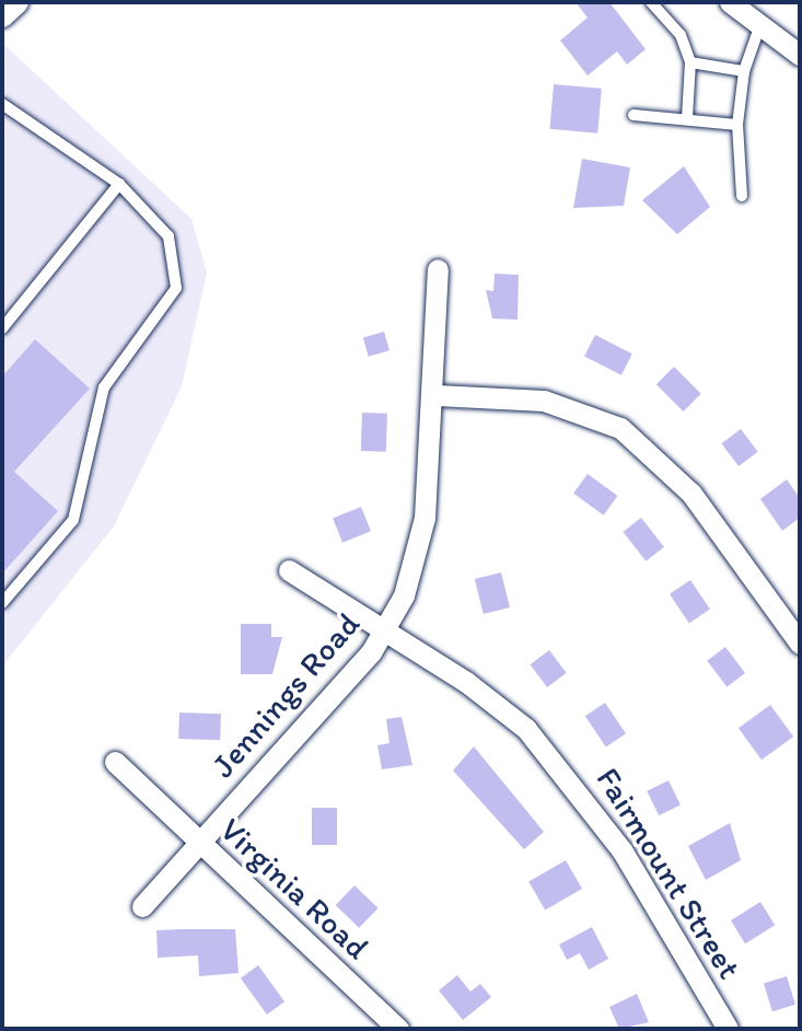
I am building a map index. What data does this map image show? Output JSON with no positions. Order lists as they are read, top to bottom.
{
  "streets": {
    "street": ["Jennings Road", "Fairmount Street", "Virginia Road"]
  },
  "crossings": [
    ["Jennings Road", "Fairmount Street"],
    ["Jennings Road", "Virginia Road"]
  ]
}
